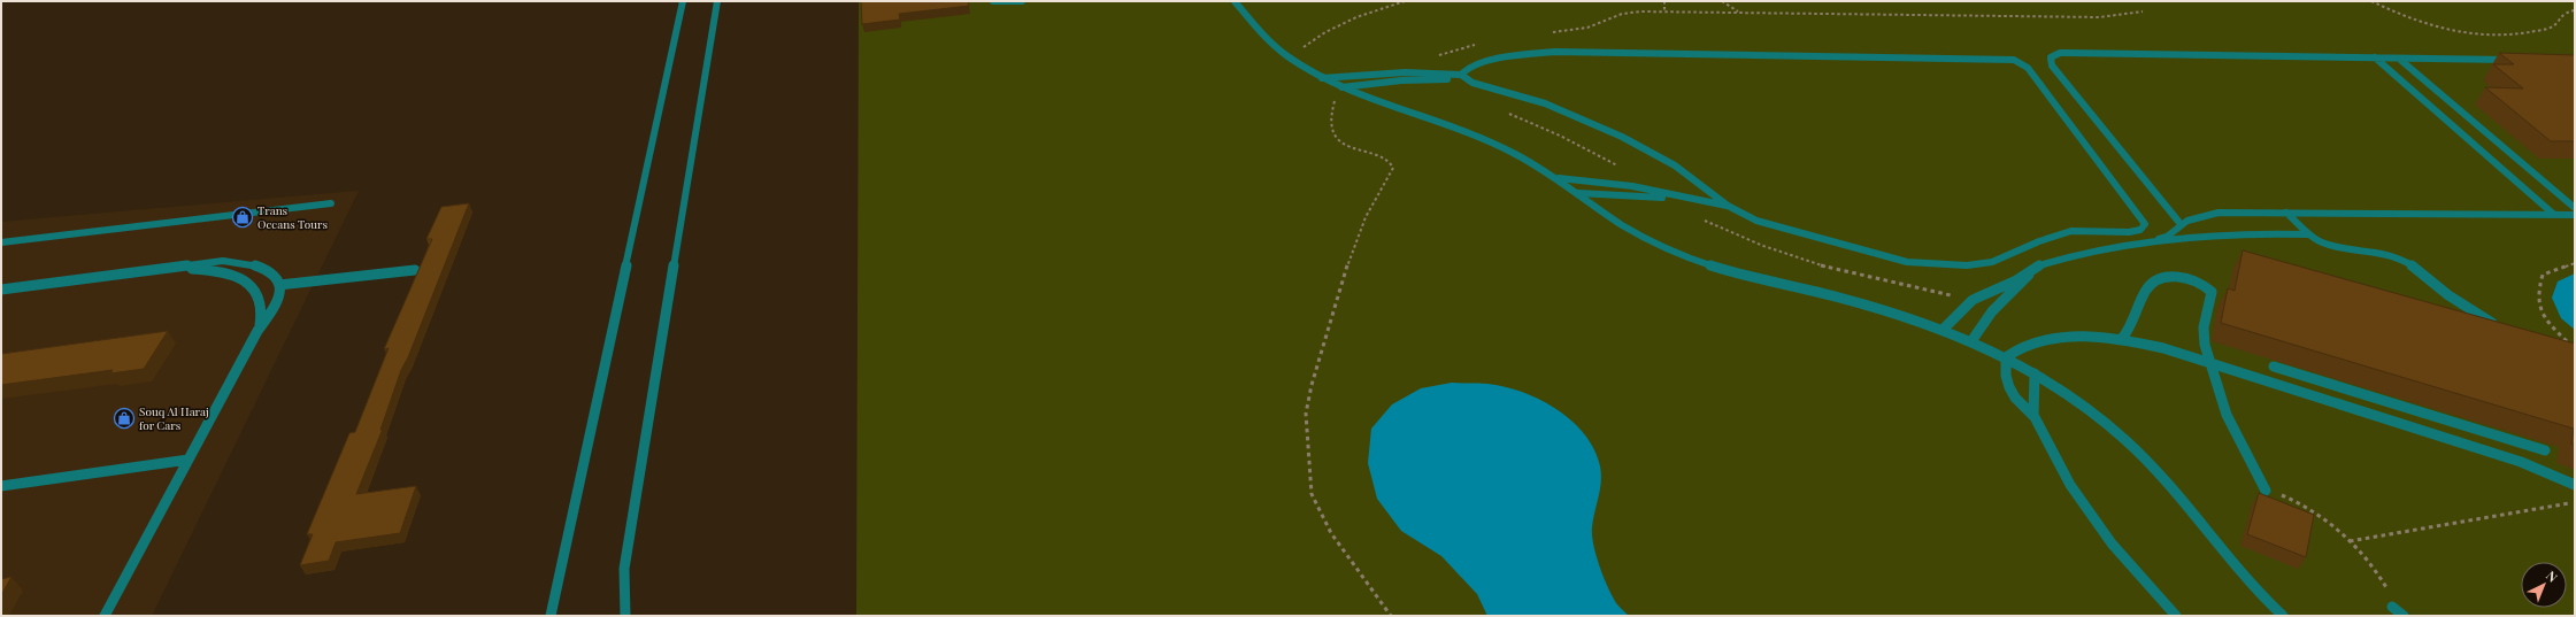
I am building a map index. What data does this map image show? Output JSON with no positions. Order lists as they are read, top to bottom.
{
  "places": {
    "shop": ["Trans Oceans Tours", "Souq Al Haraj for Cars"]
  },
  "north": "top right"
}
